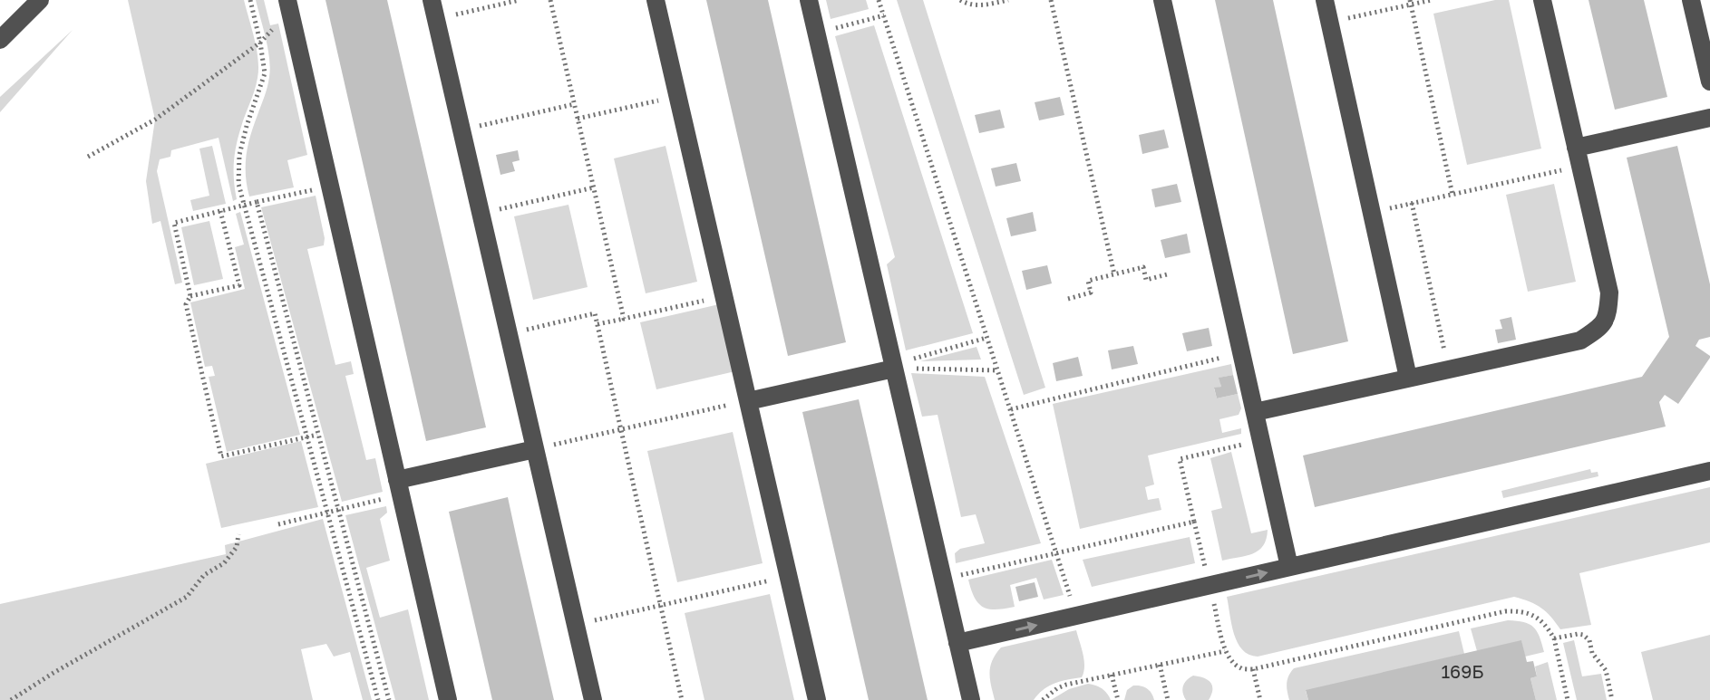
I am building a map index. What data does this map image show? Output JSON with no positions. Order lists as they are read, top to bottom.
{
  "house_numbers": ["169Б"]
}
